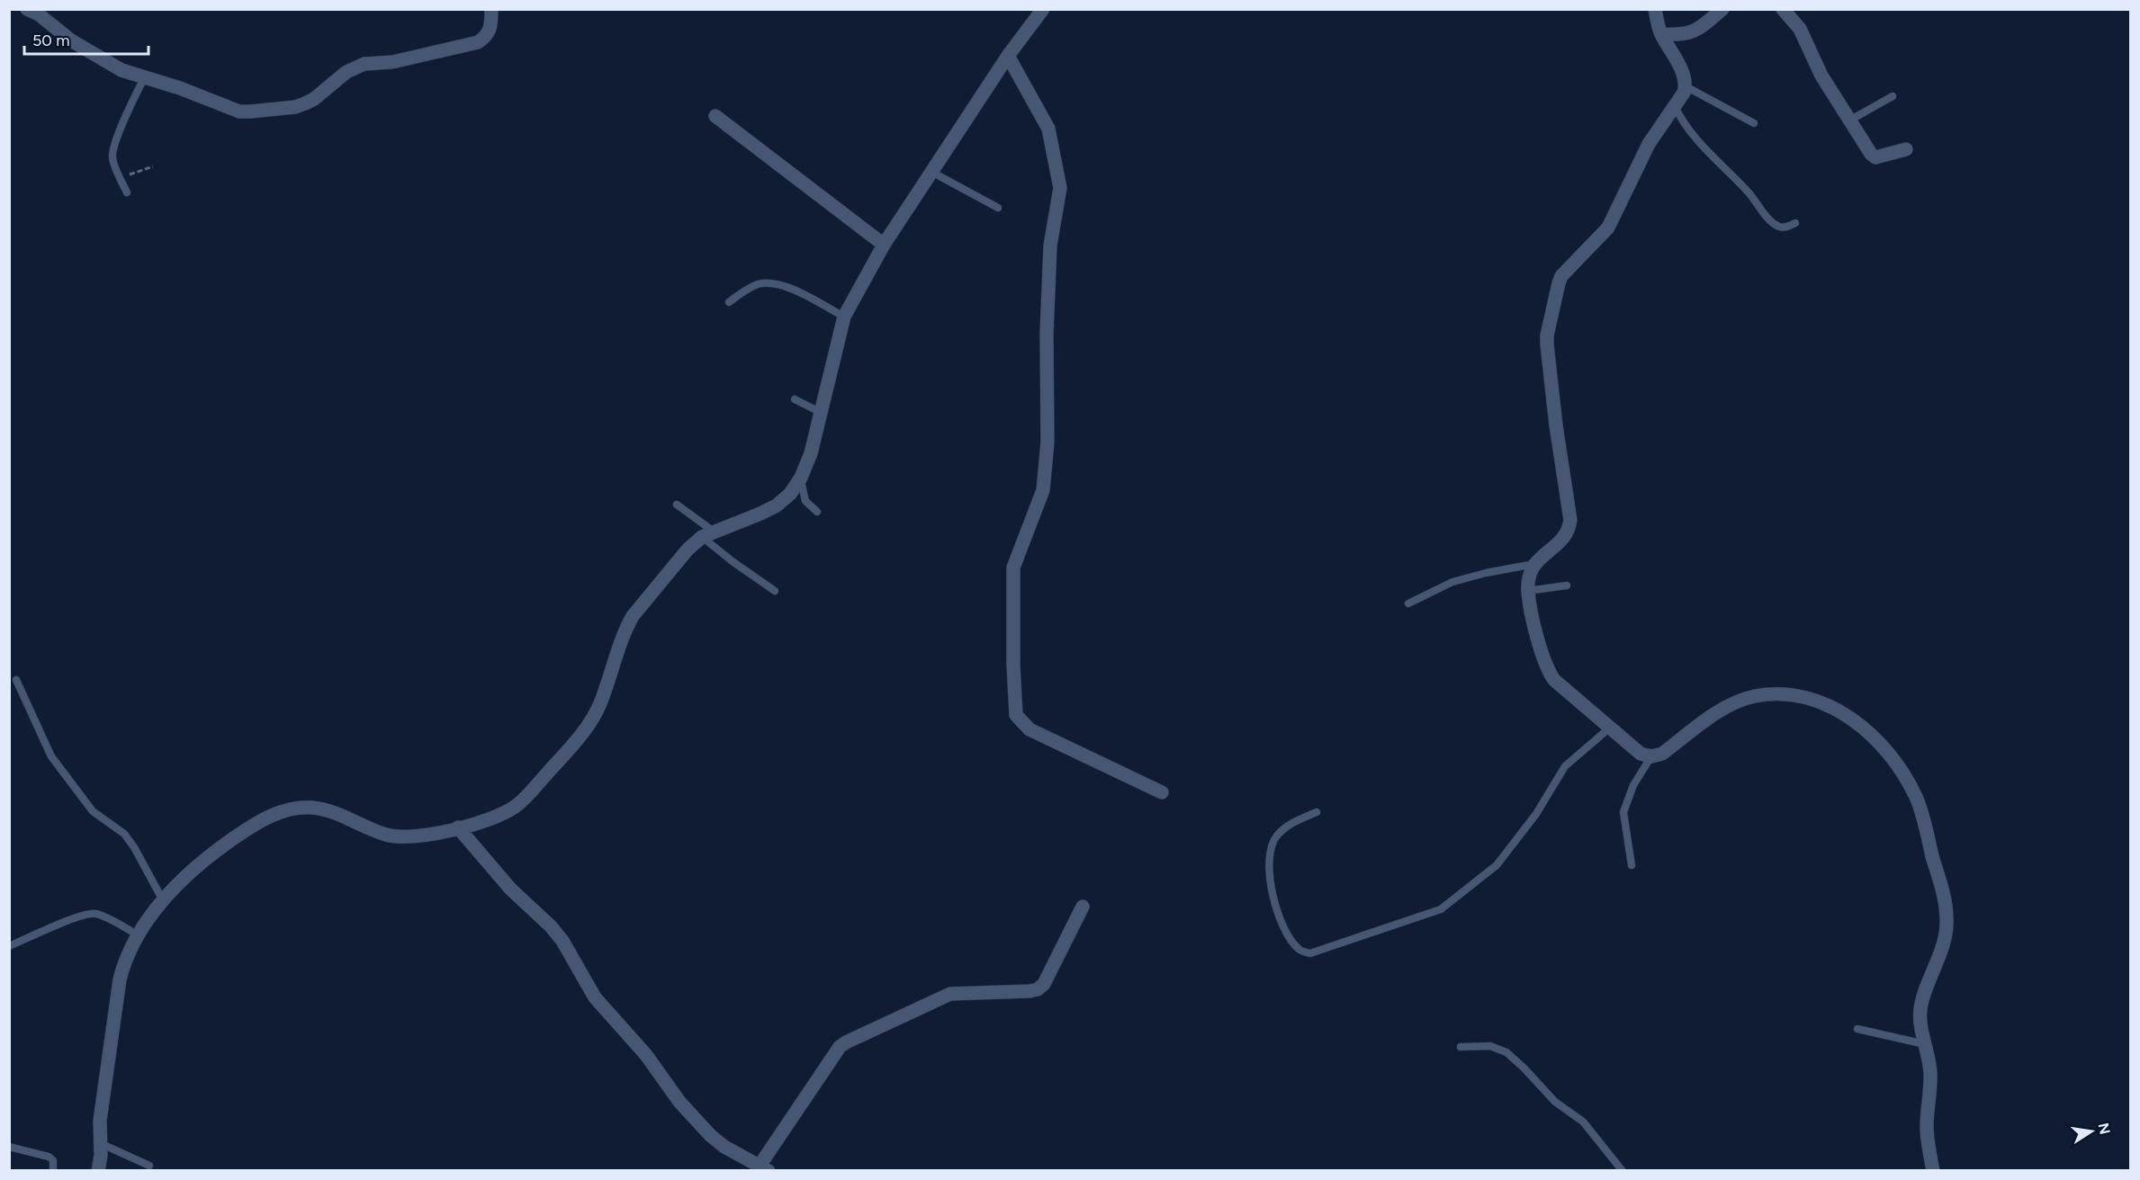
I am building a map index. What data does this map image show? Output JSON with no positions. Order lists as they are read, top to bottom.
{
  "scale_bar": "50 m",
  "north": "right"
}
